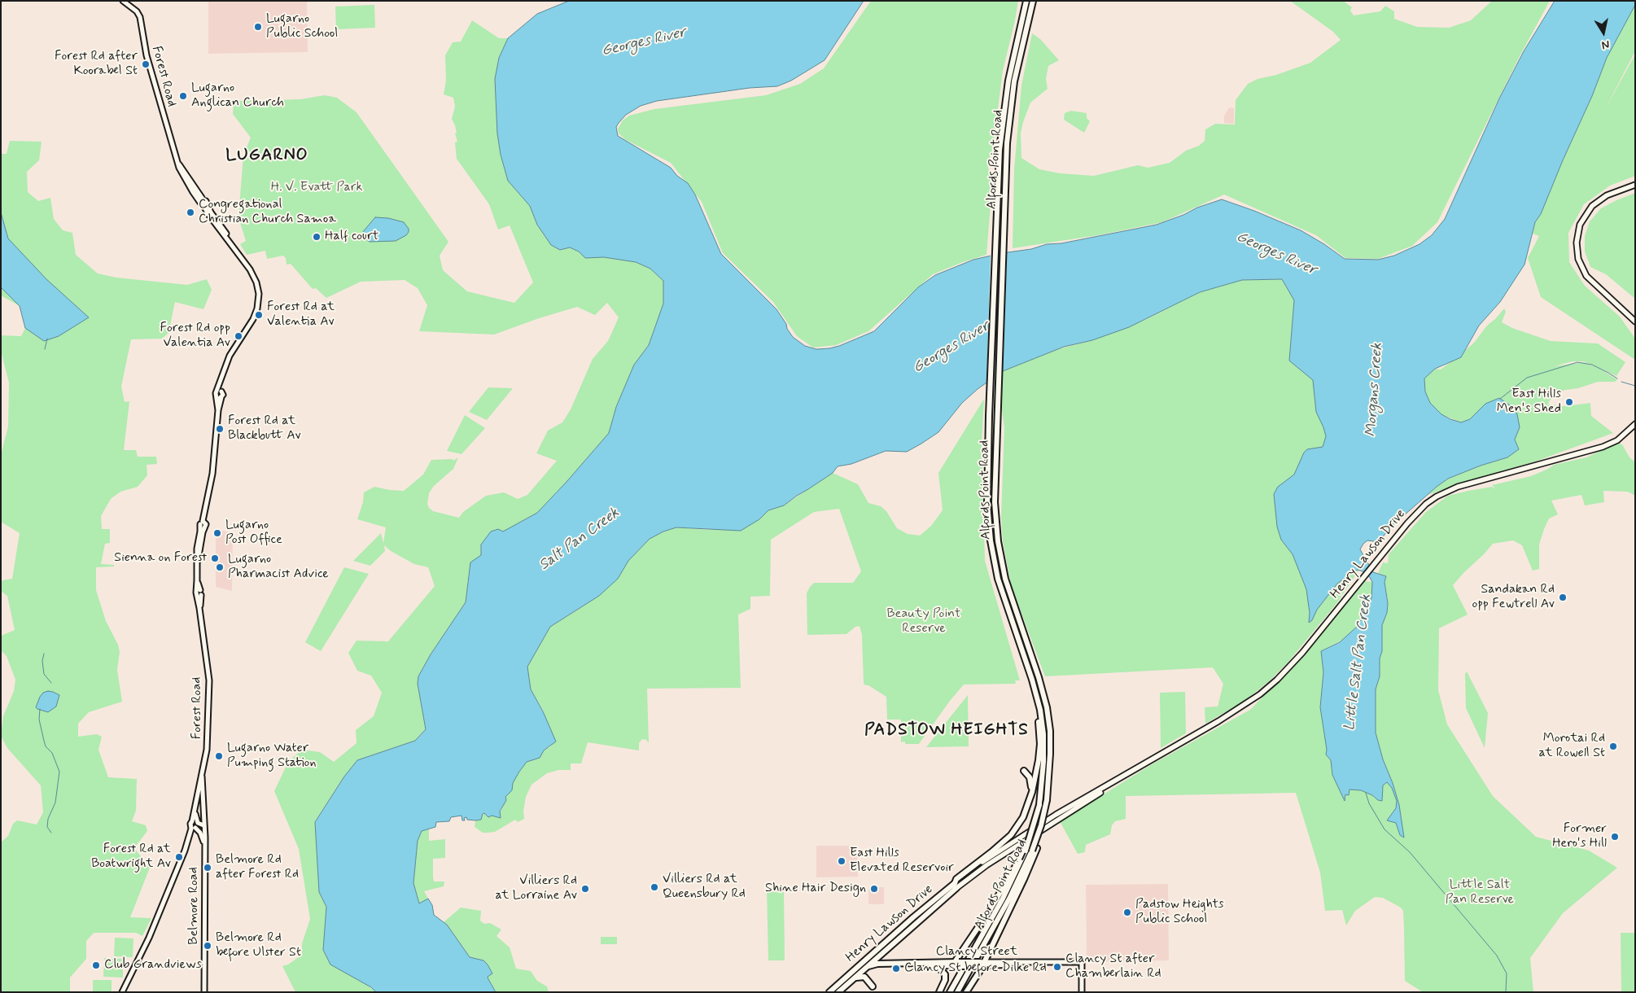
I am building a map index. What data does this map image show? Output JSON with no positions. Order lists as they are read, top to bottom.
{
  "streets": {
    "main road": ["Alfords Point Road", "Henry Lawson Drive", "Clancy Street"],
    "street": ["Forest Road", "Belmore Road"]
  },
  "crossings": [
    ["Forest Road", "Belmore Road"],
    ["Henry Lawson Drive", "Clancy Street"]
  ],
  "districts": ["LUGARNO", "PADSTOW HEIGHTS"],
  "water": [
    "Georges River",
    "Morgans Creek",
    "Salt Pan Creek",
    "Little Salt Pan Creek"
  ],
  "parks": ["H. V. Evatt Park", "Beauty Point Reserve", "Little Salt Pan Reserve"],
  "places": [
    "Lugarno Public School",
    "Forest Rd after Koorabel St",
    "Lugarno Anglican Church",
    "Congregational Christian Church Samoa",
    "Half court",
    "Forest Rd at Valentia Av",
    "Forest Rd opp Valentia Av",
    "East Hills Men's Shed",
    "Forest Rd at Blackbutt Av",
    "Lugarno Post Office",
    "Sienna on Forest",
    "Lugarno Pharmacist Advice",
    "Sandakan Rd opp Fewtrell Av",
    "Morotai Rd at Rowell St",
    "Lugarno Water Pumping Station",
    "Former Hero's Hill",
    "Forest Rd at Boatwright Av",
    "East Hills Elevated Reservoir",
    "Belmore Rd after Forest Rd",
    "Villiers Rd at Queensbury Rd",
    "Villiers Rd at Lorraine Av",
    "Shine Hair Design",
    "Padstow Heights Public School",
    "Belmore Rd before Ulster St",
    "Club Grandviews",
    "Clancy St after Chamberlain Rd",
    "Clancy St before Dilke Rd"
  ],
  "north": "bottom"
}
